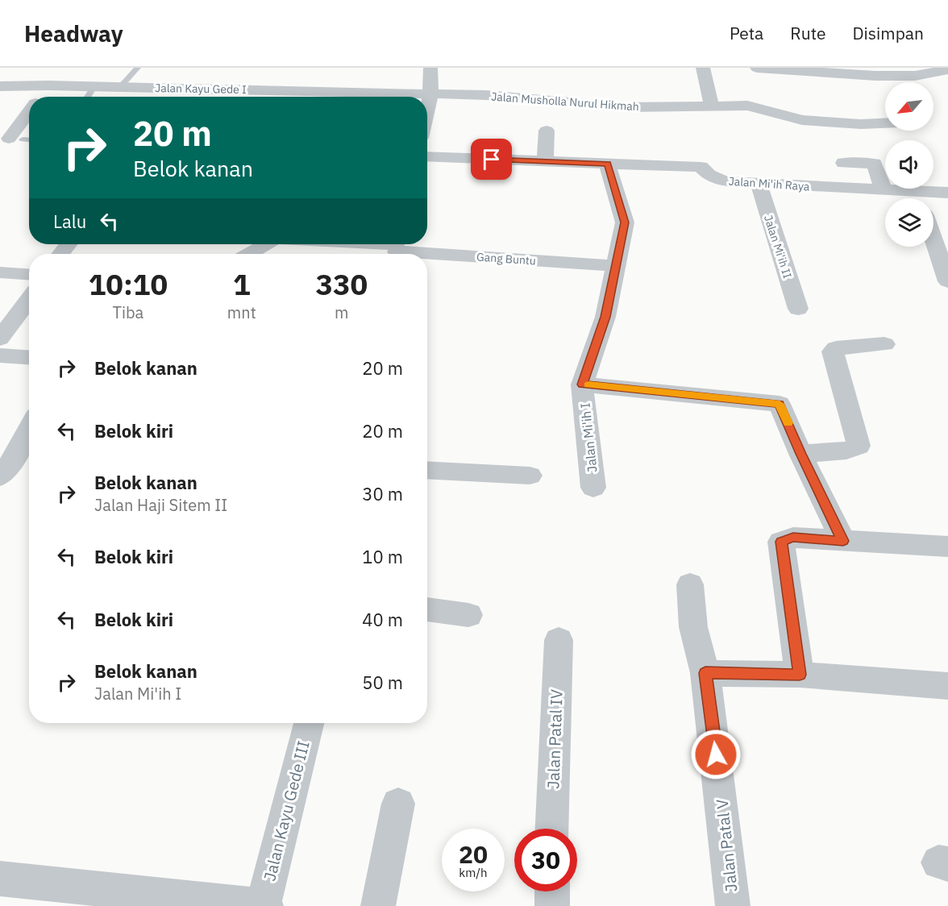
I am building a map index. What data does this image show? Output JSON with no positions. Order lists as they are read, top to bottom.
{
  "streets": {
    "street": [
      "Jalan Kayu Gede I",
      "Jalan Musholla Nurul Hikmah",
      "Jalan Mi'ih Raya",
      "Jalan Mi'ih II",
      "Gang Buntu",
      "Jalan Mi'ih I",
      "Jalan Patal IV",
      "Jalan Kayu Gede III",
      "Jalan Patal V"
    ]
  },
  "crossings": [
    ["Jalan Kayu Gede I", "Jalan Musholla Nurul Hikmah"],
    ["Jalan Mi'ih Raya", "Jalan Mi'ih II"],
    ["Jalan Mi'ih Raya", "Jalan Mi'ih I"],
    ["Gang Buntu", "Jalan Mi'ih I"]
  ],
  "north": "bottom left",
  "page": {
    "header": "Headway",
    "nav": ["Peta", "Rute", "Disimpan"],
    "turn": ["20 m", "Belok kanan"],
    "then": "Lalu",
    "eta": [
      "10:10",
      "Tiba",
      "1",
      "mnt",
      "330",
      "m"
    ],
    "list": [
      {
        "name": "Belok kanan",
        "value": "20 m"
      },
      {
        "name": "Belok kiri",
        "value": "20 m"
      },
      {
        "name": "Belok kanan",
        "note": "Jalan Haji Sitem II",
        "value": "30 m"
      },
      {
        "name": "Belok kiri",
        "value": "10 m"
      },
      {
        "name": "Belok kiri",
        "value": "40 m"
      },
      {
        "name": "Belok kanan",
        "note": "Jalan Mi'ih I",
        "value": "50 m"
      }
    ],
    "speed": "20 km/h",
    "limit": "30"
  }
}
